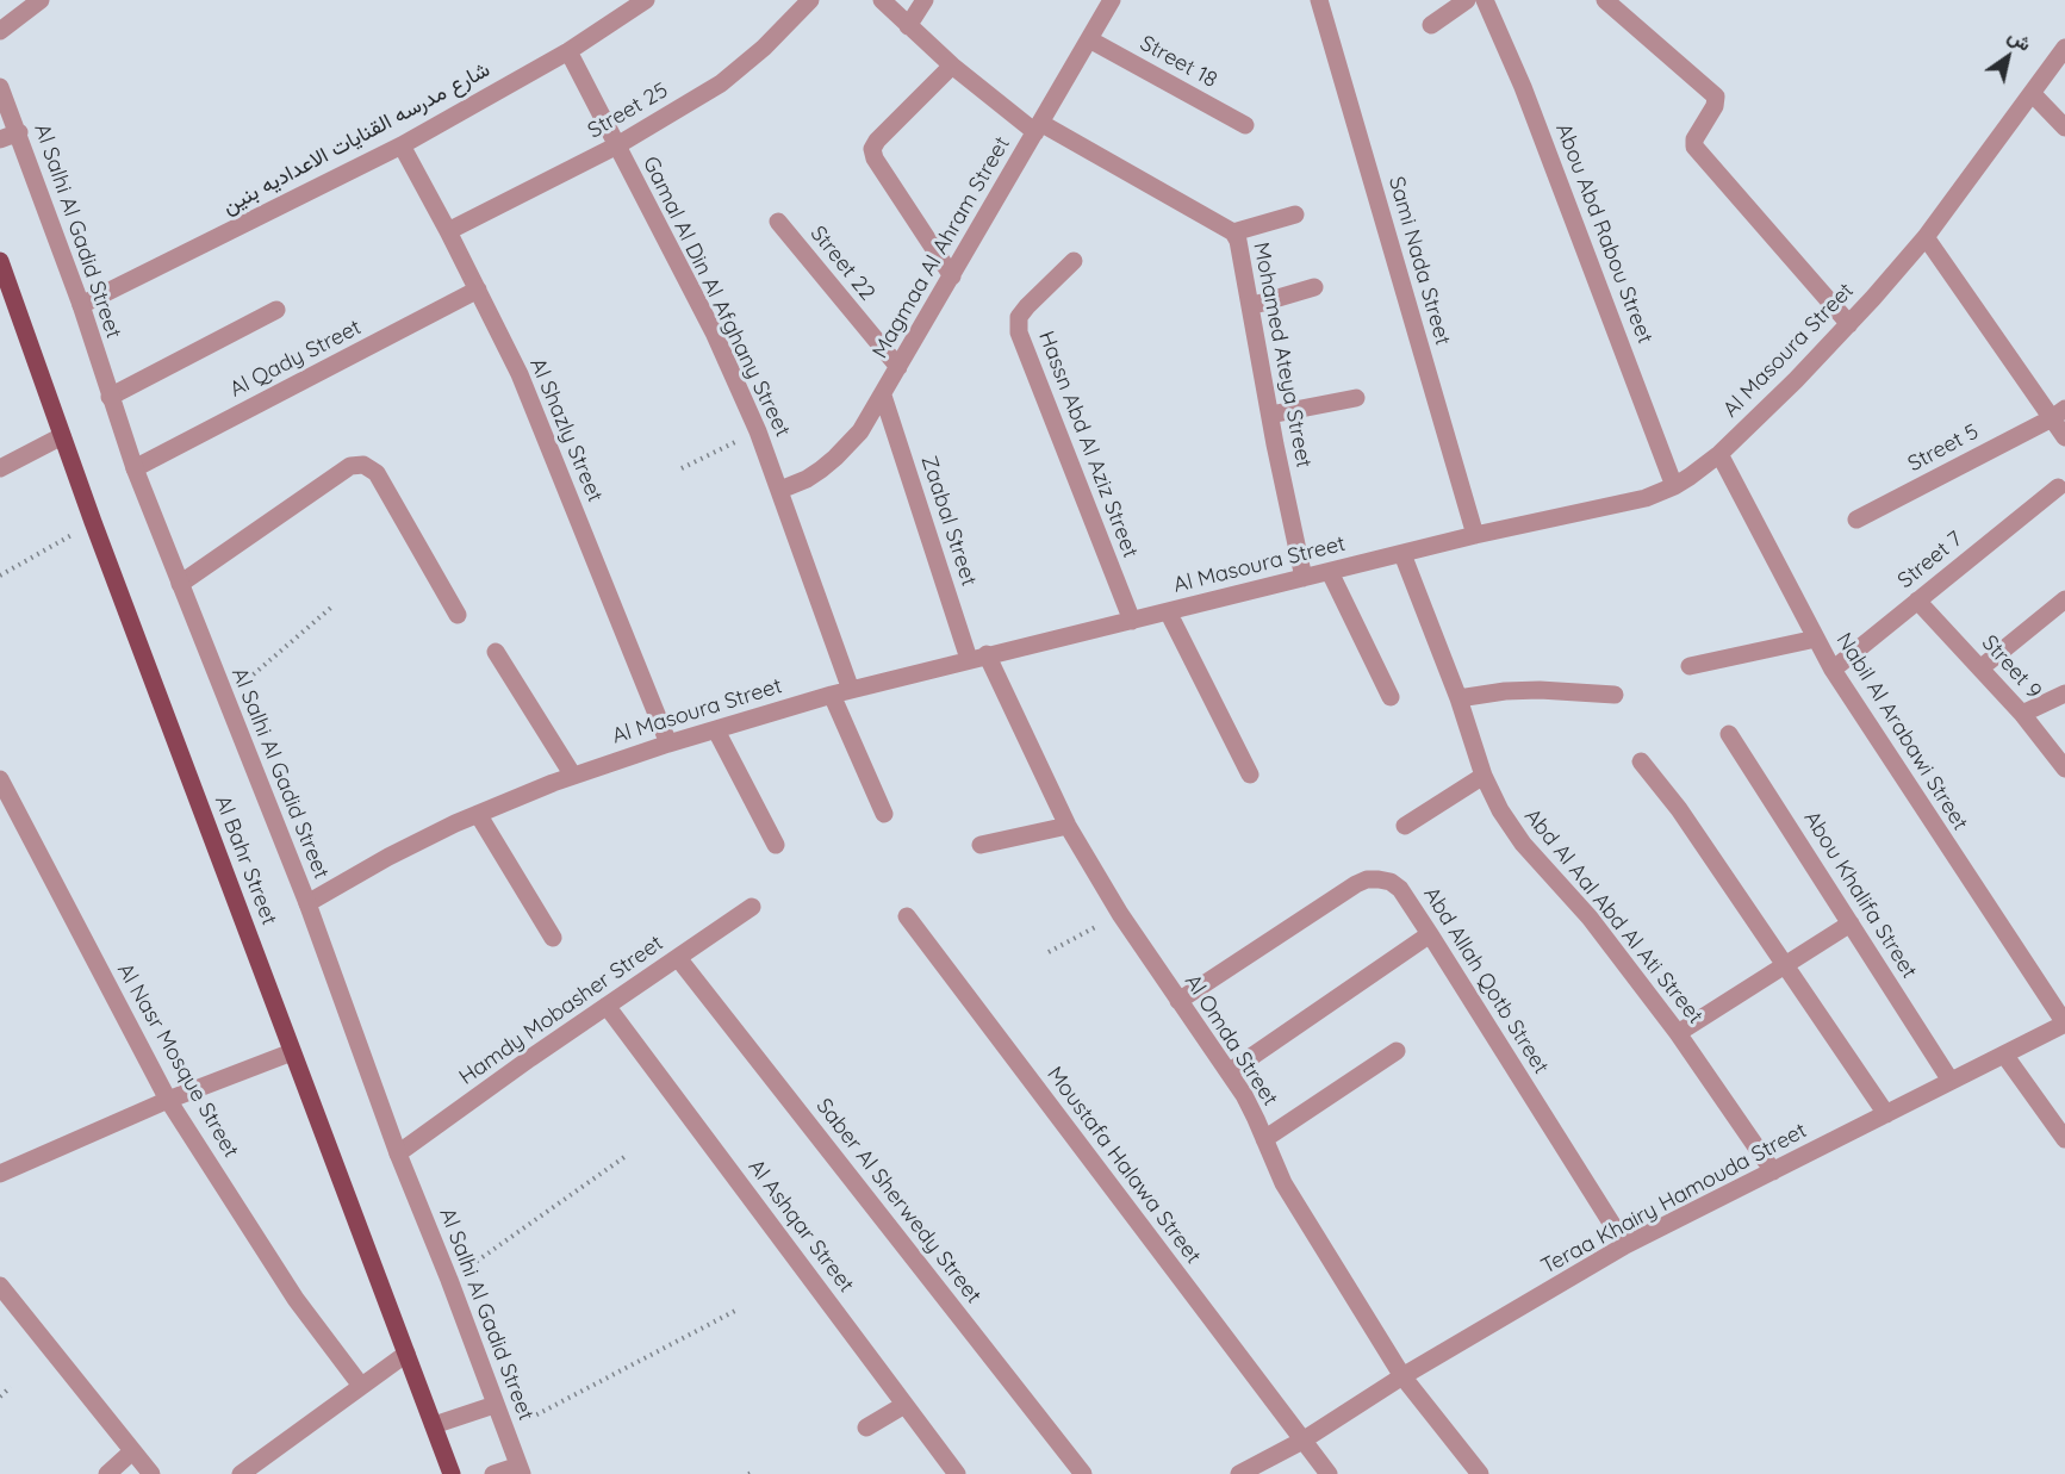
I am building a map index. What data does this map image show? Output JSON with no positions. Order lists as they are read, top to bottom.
{
  "streets": {
    "main road": ["Al Bahr Street"],
    "street": [
      "Street 18",
      "Street 25",
      "شارع مدرسه القنايات الاعداديه بنين",
      "Al Salhi Al Gadid Street",
      "Abou Abd Rabou Street",
      "Magmaa Al Ahram Street",
      "Sami Nada Street",
      "Street 22",
      "Gamal Al Din Al Afghany Street",
      "Al Masoura Street",
      "Mohamed Ateya Street",
      "Al Qady Street",
      "Al Shazly Street",
      "Hassn Abd Al Aziz Street",
      "Street 5",
      "Zaabal Street",
      "Street 7",
      "Street 9",
      "Nabil Al Arabawi Street",
      "Abou Khalifa Street",
      "Abd Al Aal Abd Al Ati Street",
      "Abd Allah Qotb Street",
      "Hamdy Mobasher Street",
      "Al Omda Street",
      "Al Nasr Mosque Street",
      "Moustafa Halawa Street",
      "Teraa Khairy Hamouda Street",
      "Saber Al Sherwedy Street",
      "Al Ashqar Street"
    ]
  },
  "crossings": [
    ["Street 18", "Magmaa Al Ahram Street"],
    ["Street 25", "Gamal Al Din Al Afghany Street"],
    ["Street 25", "Al Shazly Street"],
    ["شارع مدرسه القنايات الاعداديه بنين", "Al Salhi Al Gadid Street"],
    ["شارع مدرسه القنايات الاعداديه بنين", "Gamal Al Din Al Afghany Street"],
    ["شارع مدرسه القنايات الاعداديه بنين", "Al Shazly Street"],
    ["Al Salhi Al Gadid Street", "Al Masoura Street"],
    ["Al Salhi Al Gadid Street", "Al Qady Street"],
    ["Al Salhi Al Gadid Street", "Hamdy Mobasher Street"],
    ["Abou Abd Rabou Street", "Al Masoura Street"],
    ["Magmaa Al Ahram Street", "Street 22"],
    ["Magmaa Al Ahram Street", "Gamal Al Din Al Afghany Street"],
    ["Magmaa Al Ahram Street", "Mohamed Ateya Street"],
    ["Magmaa Al Ahram Street", "Zaabal Street"],
    ["Sami Nada Street", "Al Masoura Street"],
    ["Gamal Al Din Al Afghany Street", "Al Masoura Street"],
    ["Al Masoura Street", "Mohamed Ateya Street"],
    ["Al Masoura Street", "Al Shazly Street"],
    ["Al Masoura Street", "Hassn Abd Al Aziz Street"],
    ["Al Masoura Street", "Zaabal Street"],
    ["Al Masoura Street", "Nabil Al Arabawi Street"],
    ["Al Masoura Street", "Abd Al Aal Abd Al Ati Street"],
    ["Al Masoura Street", "Al Omda Street"],
    ["Al Qady Street", "Al Shazly Street"],
    ["Zaabal Street", "Al Omda Street"],
    ["Street 7", "Street 9"],
    ["Street 7", "Nabil Al Arabawi Street"],
    ["Nabil Al Arabawi Street", "Teraa Khairy Hamouda Street"],
    ["Abou Khalifa Street", "Teraa Khairy Hamouda Street"],
    ["Abd Al Aal Abd Al Ati Street", "Teraa Khairy Hamouda Street"],
    ["Abd Allah Qotb Street", "Al Omda Street"],
    ["Abd Allah Qotb Street", "Teraa Khairy Hamouda Street"],
    ["Hamdy Mobasher Street", "Saber Al Sherwedy Street"],
    ["Hamdy Mobasher Street", "Al Ashqar Street"],
    ["Al Omda Street", "Teraa Khairy Hamouda Street"],
    ["Moustafa Halawa Street", "Teraa Khairy Hamouda Street"]
  ],
  "north": "top right"
}
